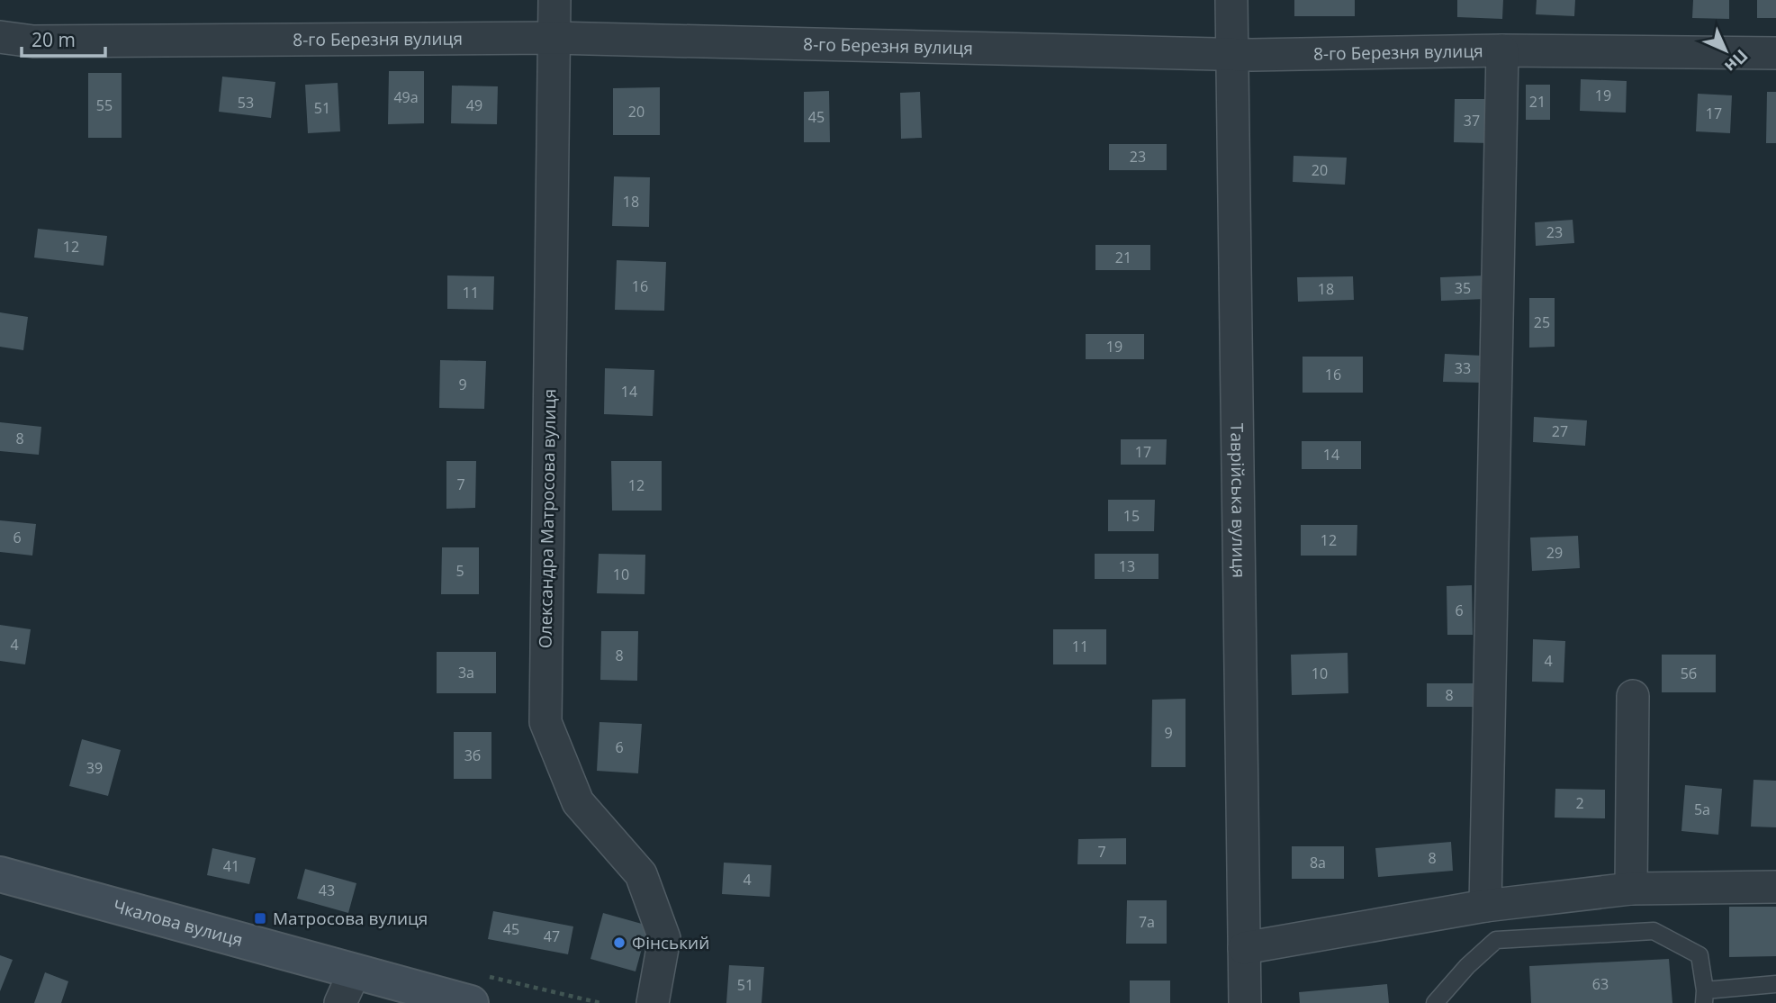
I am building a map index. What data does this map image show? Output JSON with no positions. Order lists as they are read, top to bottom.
{
  "streets": {
    "main road": ["Чкалова вулиця"],
    "street": ["8-го Березня вулиця", "Таврійська вулиця", "Олександра Матросова вулиця"]
  },
  "crossings": [
    ["8-го Березня вулиця", "Таврійська вулиця"],
    ["8-го Березня вулиця", "Олександра Матросова вулиця"]
  ],
  "places": {
    "transit": ["Матросова вулиця"],
    "other": ["Фінський"]
  },
  "house_numbers": [
    "19",
    "49а",
    "21",
    "53",
    "55",
    "49",
    "51",
    "20",
    "17",
    "45",
    "37",
    "23",
    "20",
    "18",
    "23",
    "12",
    "21",
    "16",
    "35",
    "18",
    "11",
    "25",
    "19",
    "33",
    "16",
    "9",
    "14",
    "27",
    "8",
    "17",
    "14",
    "7",
    "12",
    "15",
    "6",
    "12",
    "29",
    "13",
    "5",
    "10",
    "6",
    "4",
    "11",
    "8",
    "4",
    "3а",
    "10",
    "5б",
    "8",
    "9",
    "6",
    "3б",
    "39",
    "2",
    "5а",
    "7",
    "8",
    "8а",
    "41",
    "4",
    "43",
    "7а",
    "45",
    "47",
    "63",
    "51"
  ],
  "scale_bar": "20 m",
  "north": "bottom right"
}
